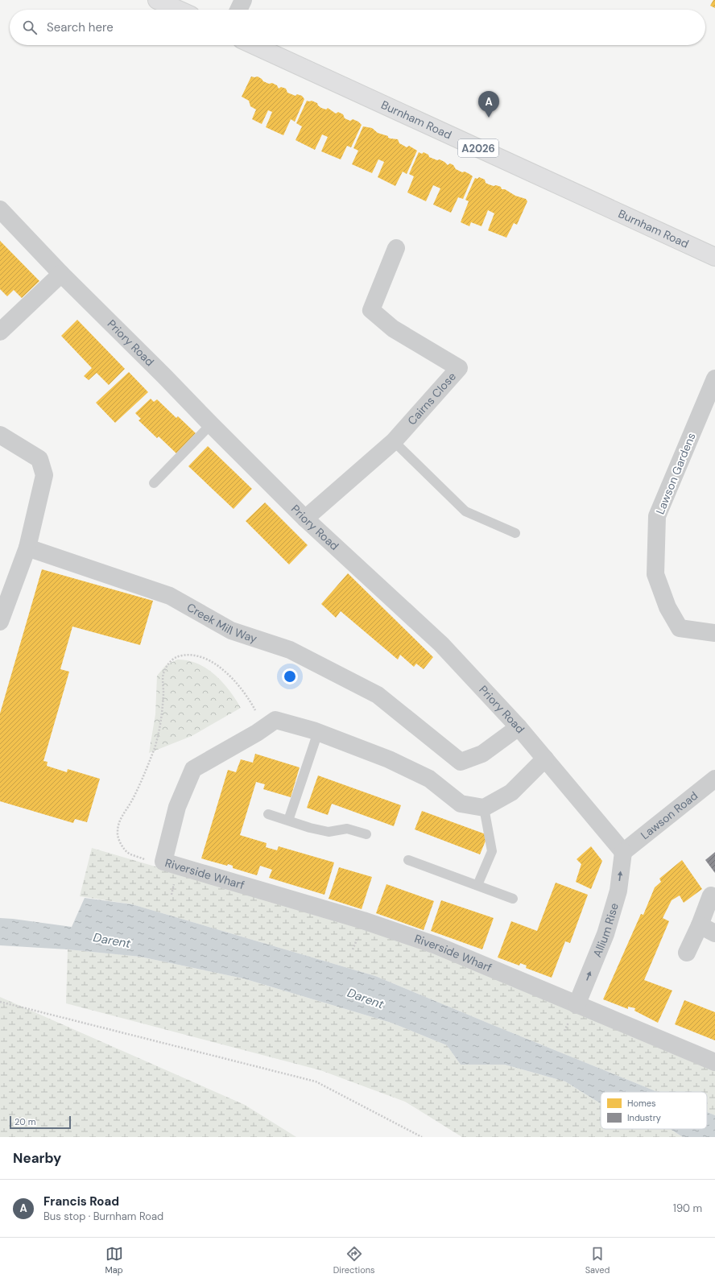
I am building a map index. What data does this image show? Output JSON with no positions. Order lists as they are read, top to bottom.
{
  "streets": {
    "main road": ["Burnham Road", "A2026"],
    "street": [
      "Priory Road",
      "Cairns Close",
      "Lawson Gardens",
      "Creek Mill Way",
      "Lawson Road",
      "Riverside Wharf",
      "Allium Rise"
    ]
  },
  "crossings": [
    ["Priory Road", "Cairns Close"],
    ["Priory Road", "Creek Mill Way"],
    ["Priory Road", "Lawson Road"],
    ["Priory Road", "Allium Rise"],
    ["Lawson Road", "Allium Rise"],
    ["Riverside Wharf", "Allium Rise"]
  ],
  "water": ["Darent"],
  "legend": ["Homes", "Industry"],
  "scale_bar": "20 m",
  "page": {
    "search": "Search here",
    "pins": "A",
    "scale": "20 m",
    "heading": "Nearby",
    "list": [
      {
        "mark": "A",
        "name": "Francis Road",
        "note": "Bus stop · Burnham Road",
        "value": "190 m"
      }
    ],
    "nav": ["Map", "Directions", "Saved"]
  }
}
